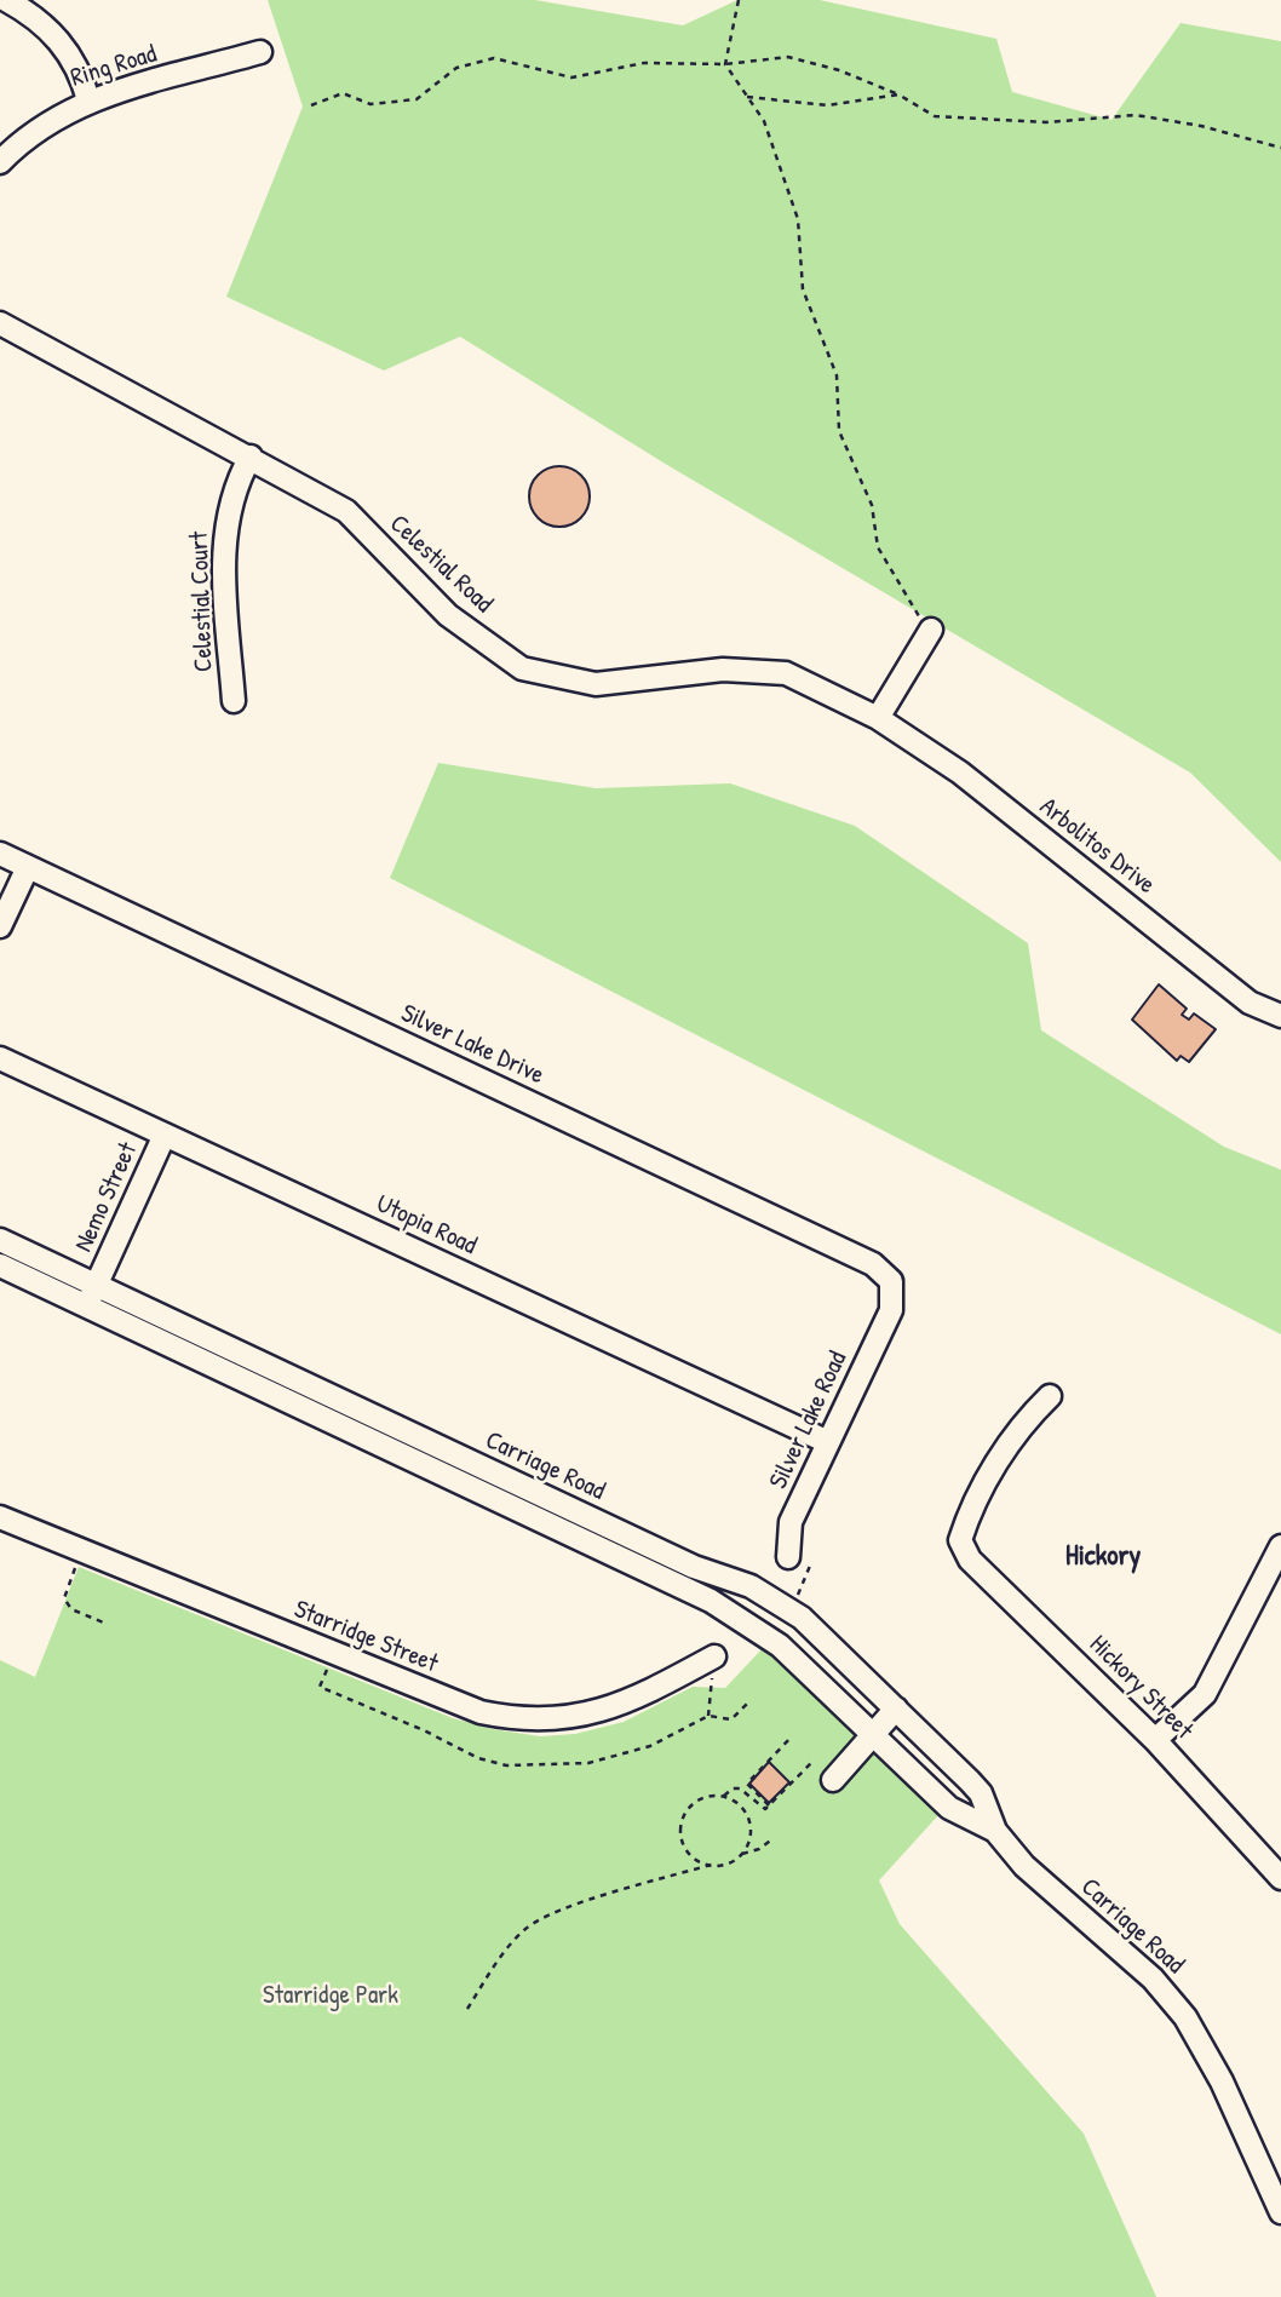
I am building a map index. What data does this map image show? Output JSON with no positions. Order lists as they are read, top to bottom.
{
  "streets": {
    "street": [
      "Ring Road",
      "Celestial Road",
      "Celestial Court",
      "Arbolitos Drive",
      "Silver Lake Drive",
      "Nemo Street",
      "Utopia Road",
      "Silver Lake Road",
      "Carriage Road",
      "Starridge Street",
      "Hickory Street"
    ]
  },
  "crossings": [
    ["Celestial Road", "Celestial Court"],
    ["Celestial Road", "Arbolitos Drive"],
    ["Silver Lake Drive", "Silver Lake Road"],
    ["Nemo Street", "Utopia Road"],
    ["Nemo Street", "Carriage Road"],
    ["Utopia Road", "Silver Lake Road"]
  ],
  "districts": ["Hickory"],
  "parks": ["Starridge Park"]
}
